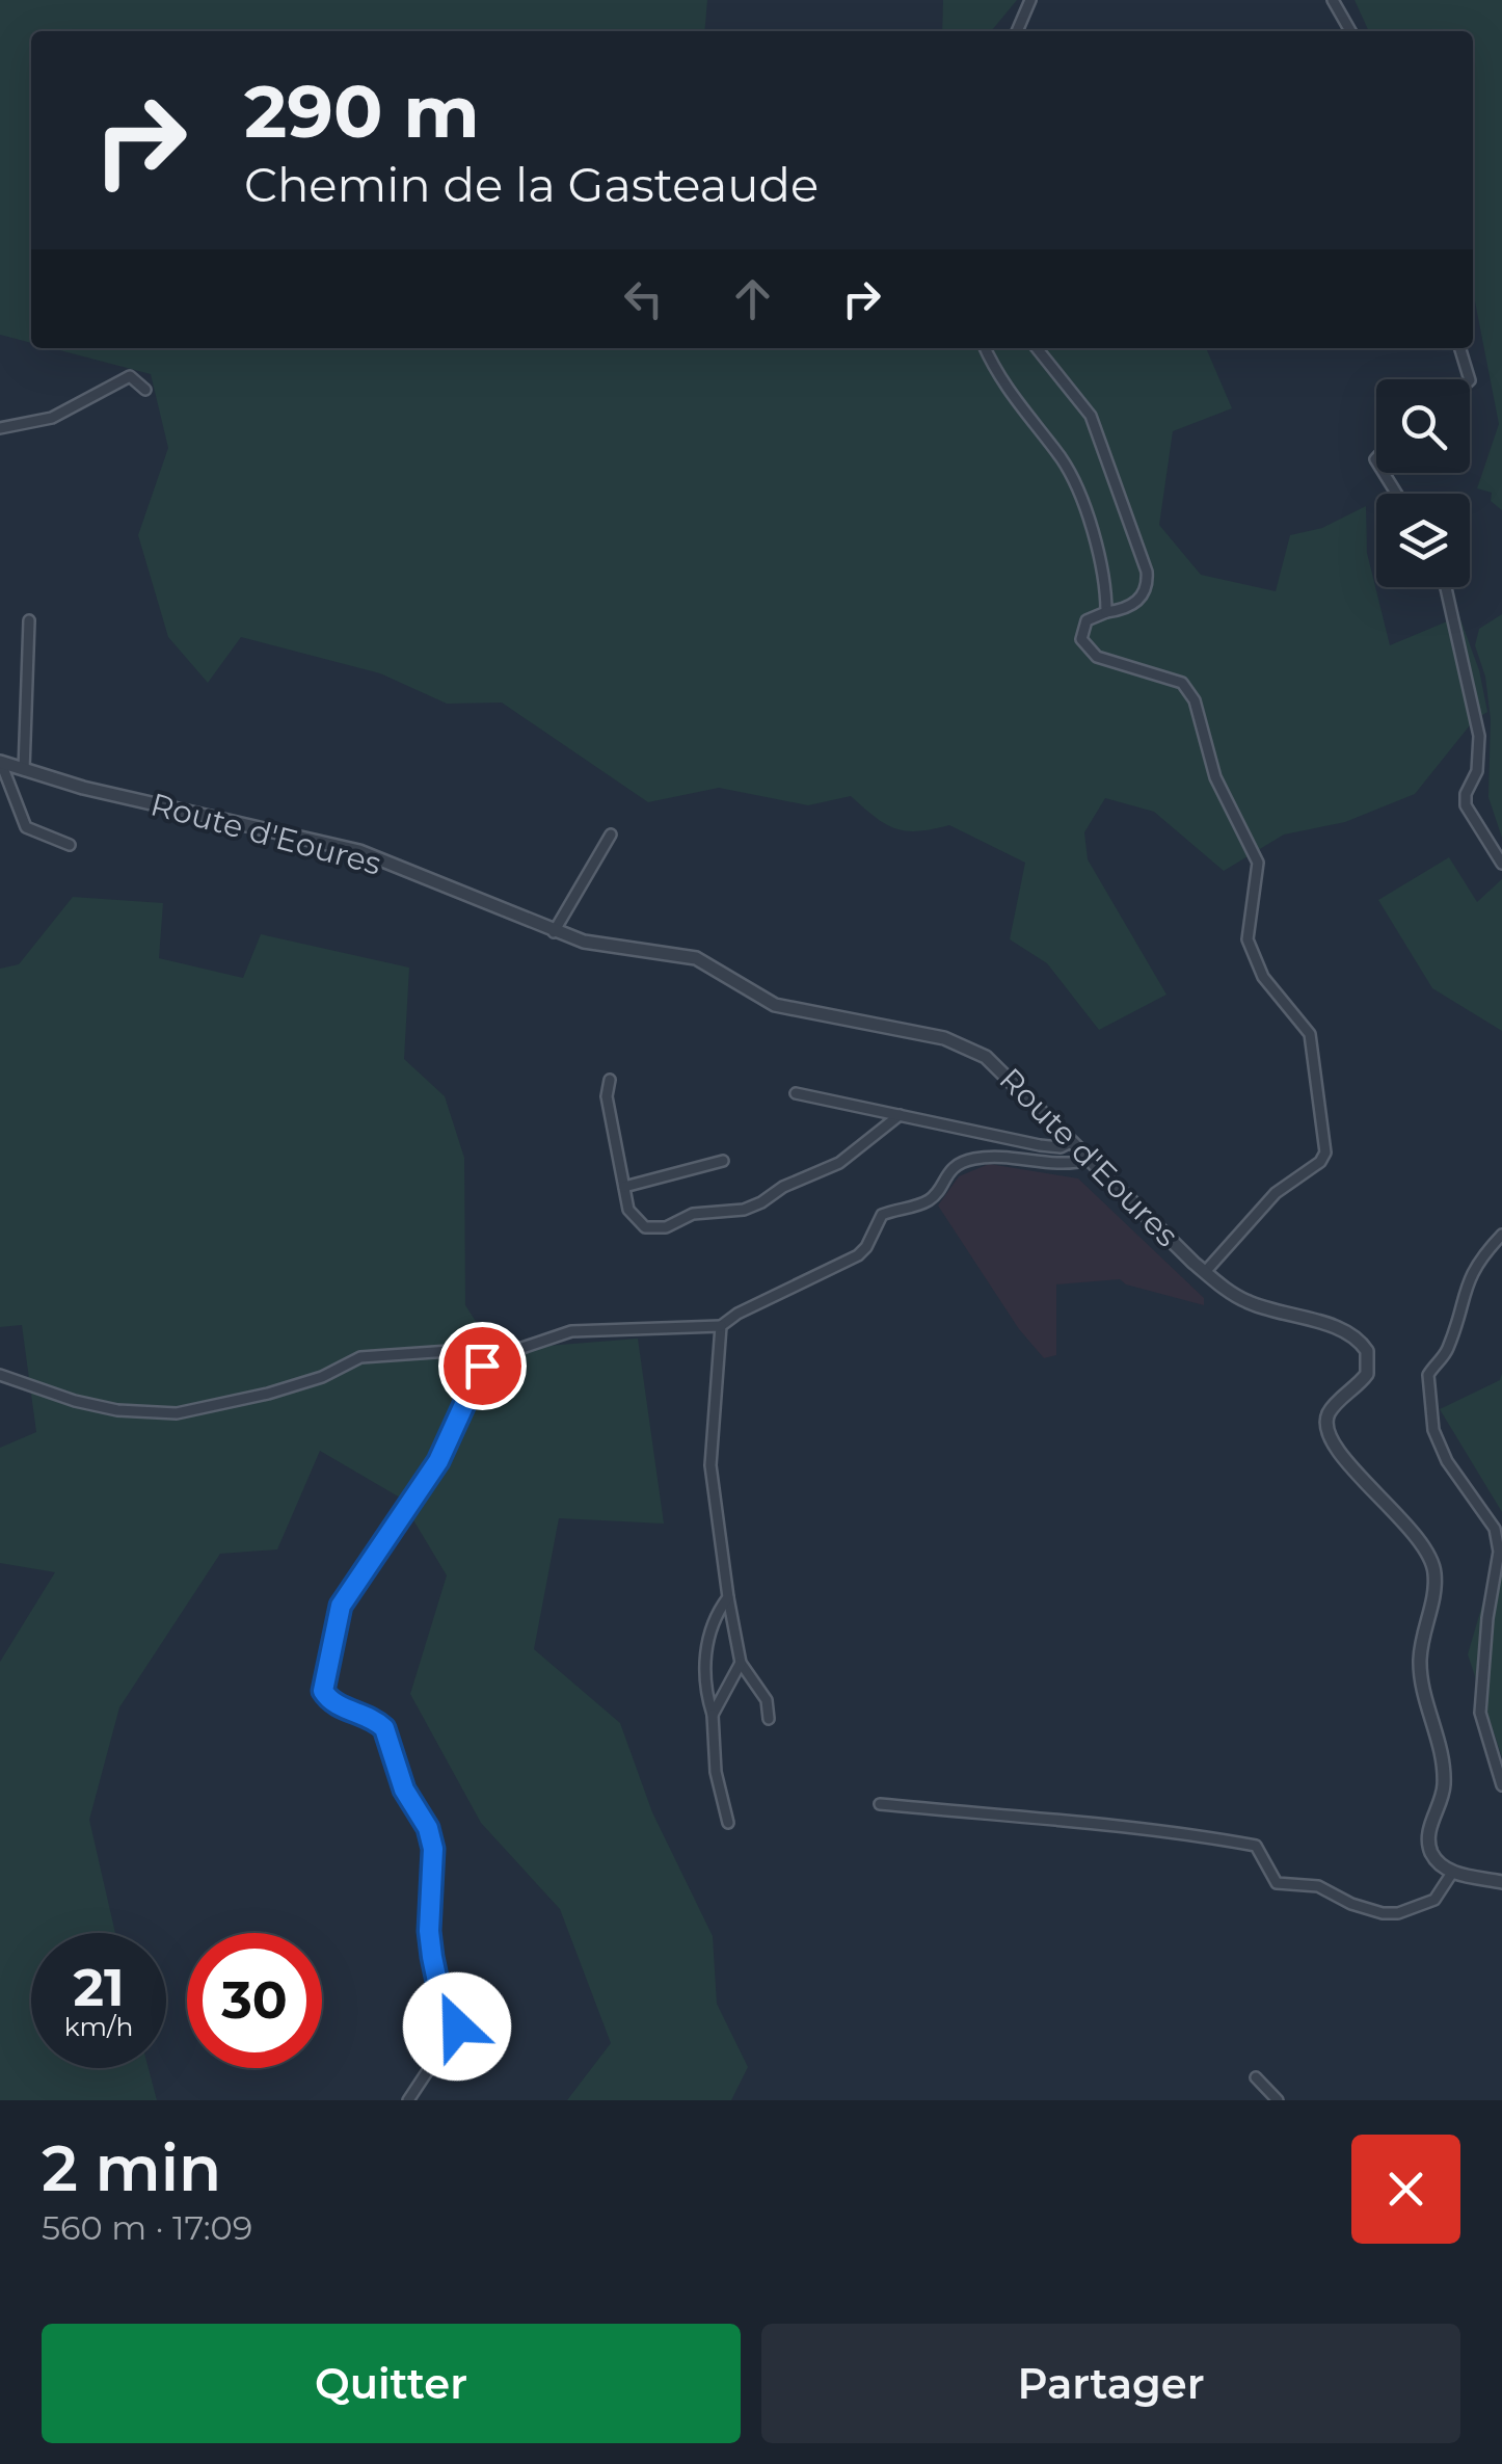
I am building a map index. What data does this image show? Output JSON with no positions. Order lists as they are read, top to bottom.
{
  "streets": {
    "street": ["Route d'Eoures"]
  },
  "page": {
    "turn": ["290 m", "Chemin de la Gasteaude"],
    "speed": "21 km/h",
    "limit": "30",
    "heading": ["2 min", "560 m · 17:09"],
    "buttons": ["Quitter", "Partager"]
  }
}
